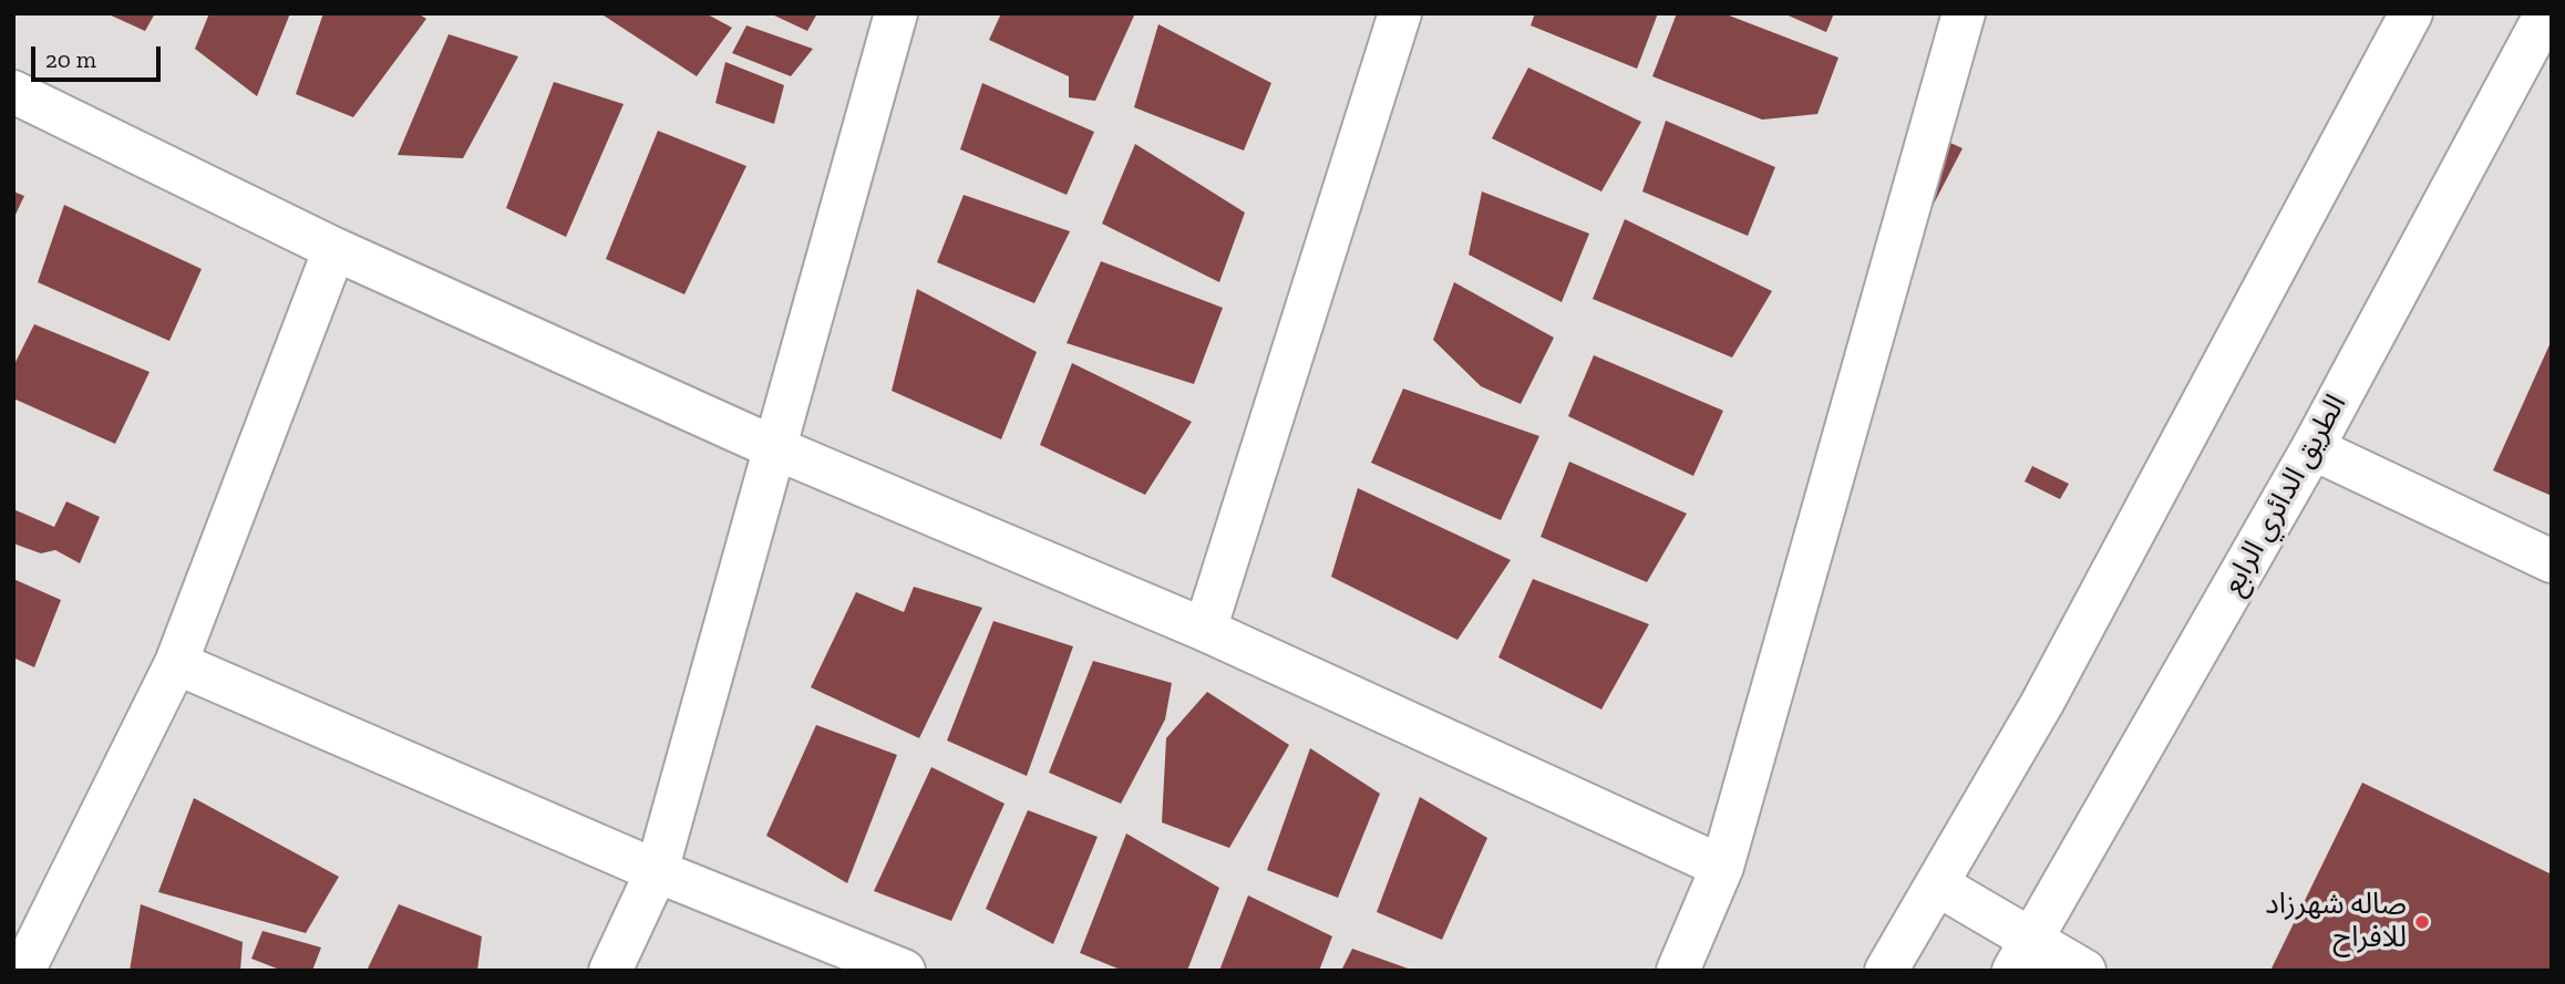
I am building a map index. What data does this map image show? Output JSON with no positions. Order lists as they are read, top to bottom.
{
  "streets": {
    "street": ["الطريق الدائري الرابع"]
  },
  "places": ["صاله شهرزاد للافراح"],
  "scale_bar": "20 m"
}
